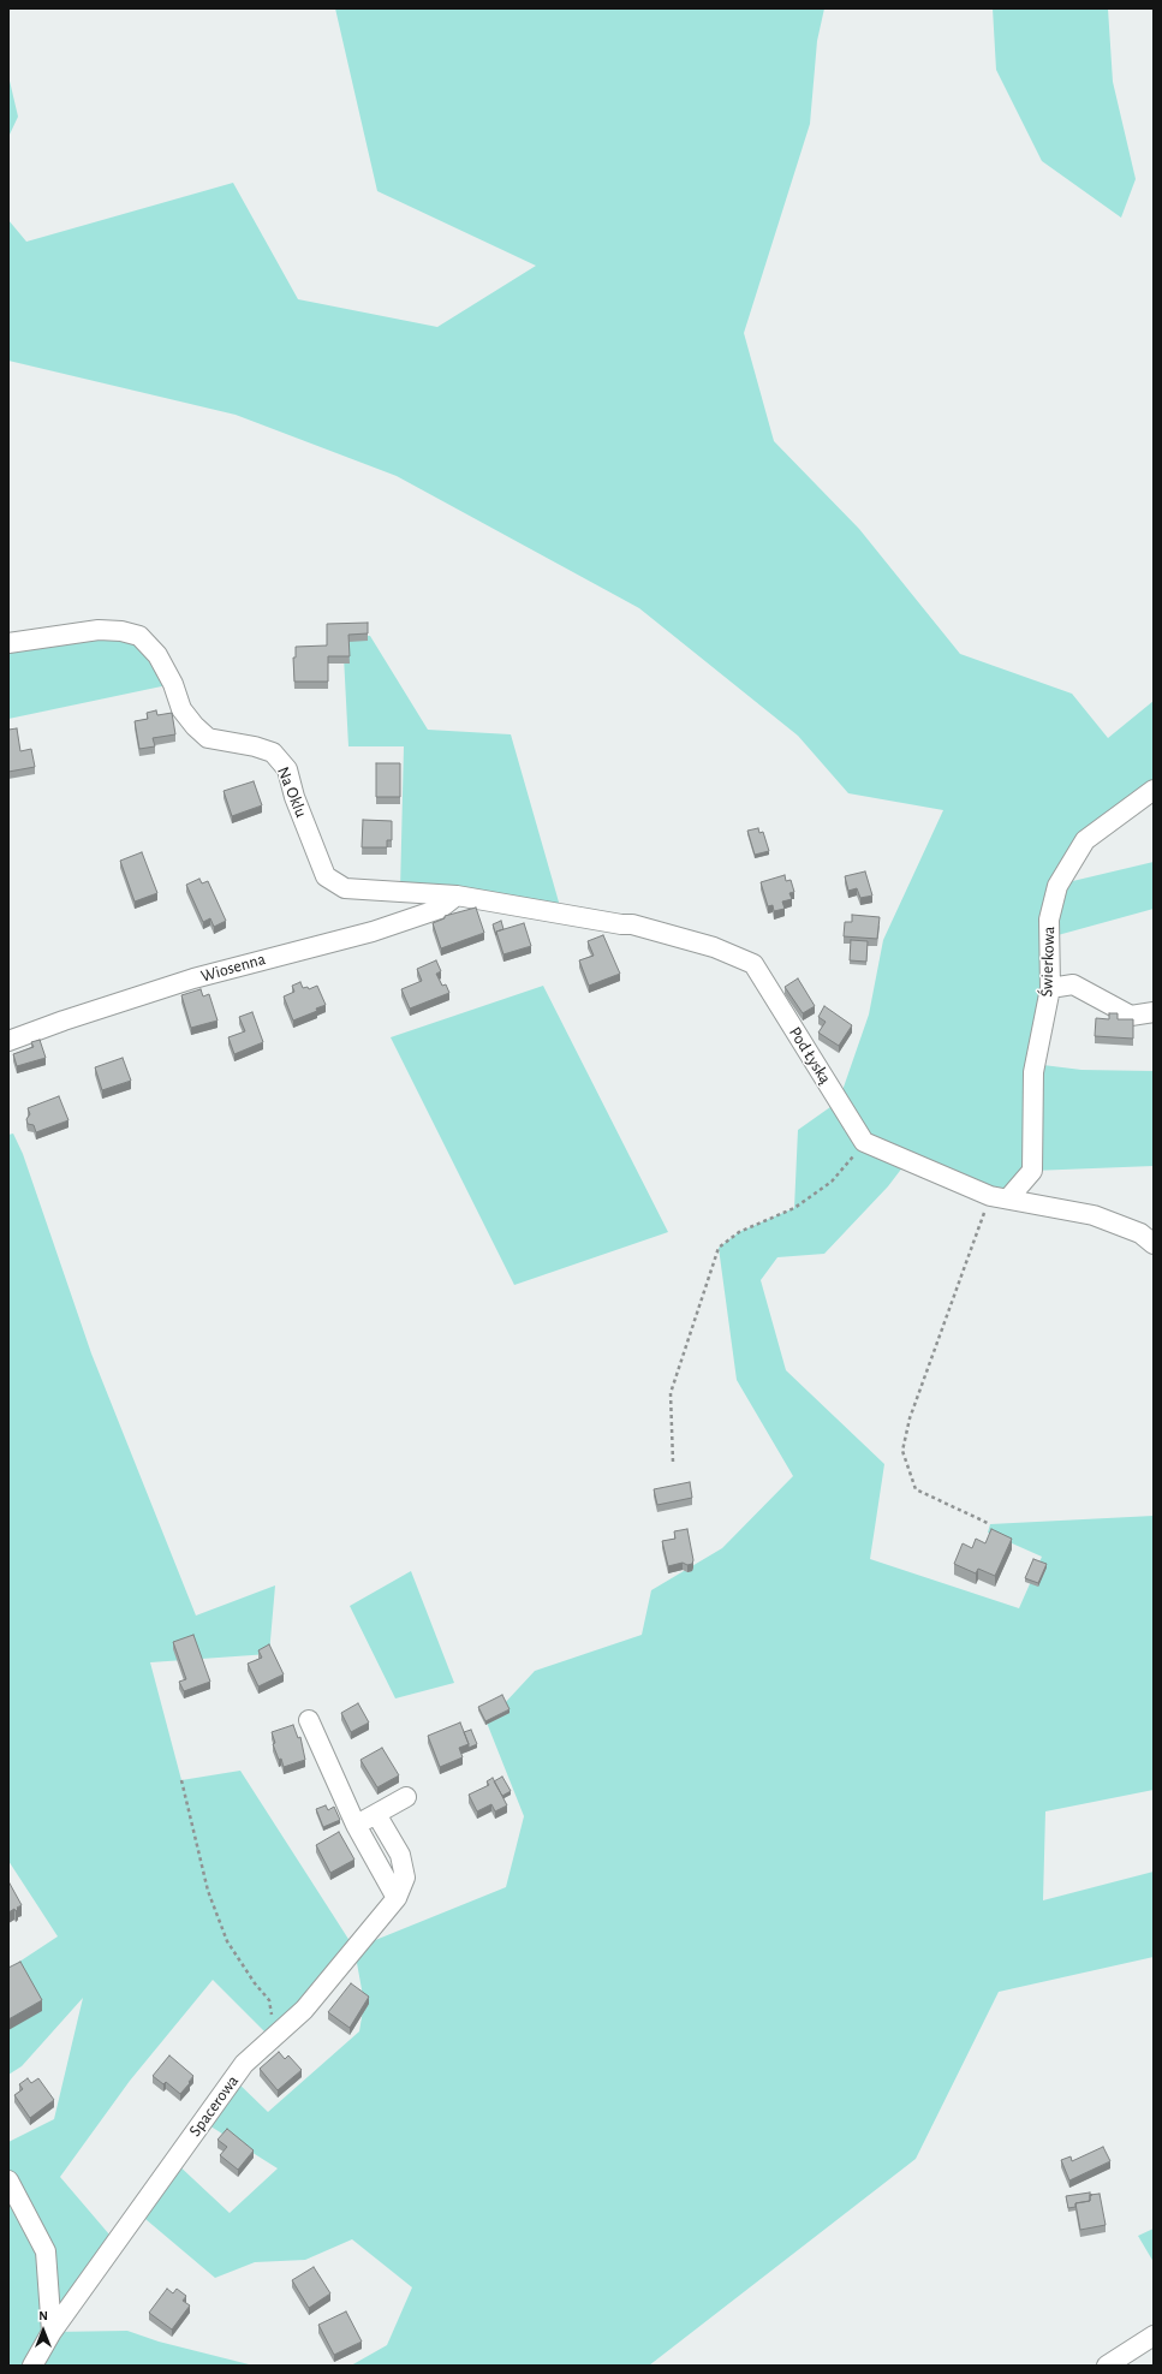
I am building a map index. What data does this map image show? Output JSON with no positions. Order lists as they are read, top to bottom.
{
  "streets": {
    "street": [
      "Na Oklu",
      "Świerkowa",
      "Wiosenna",
      "Pod Łyską",
      "Spacerowa"
    ]
  },
  "crossings": [
    ["Na Oklu", "Wiosenna"],
    ["Na Oklu", "Pod Łyską"],
    ["Wiosenna", "Pod Łyską"]
  ],
  "north": "top"
}
